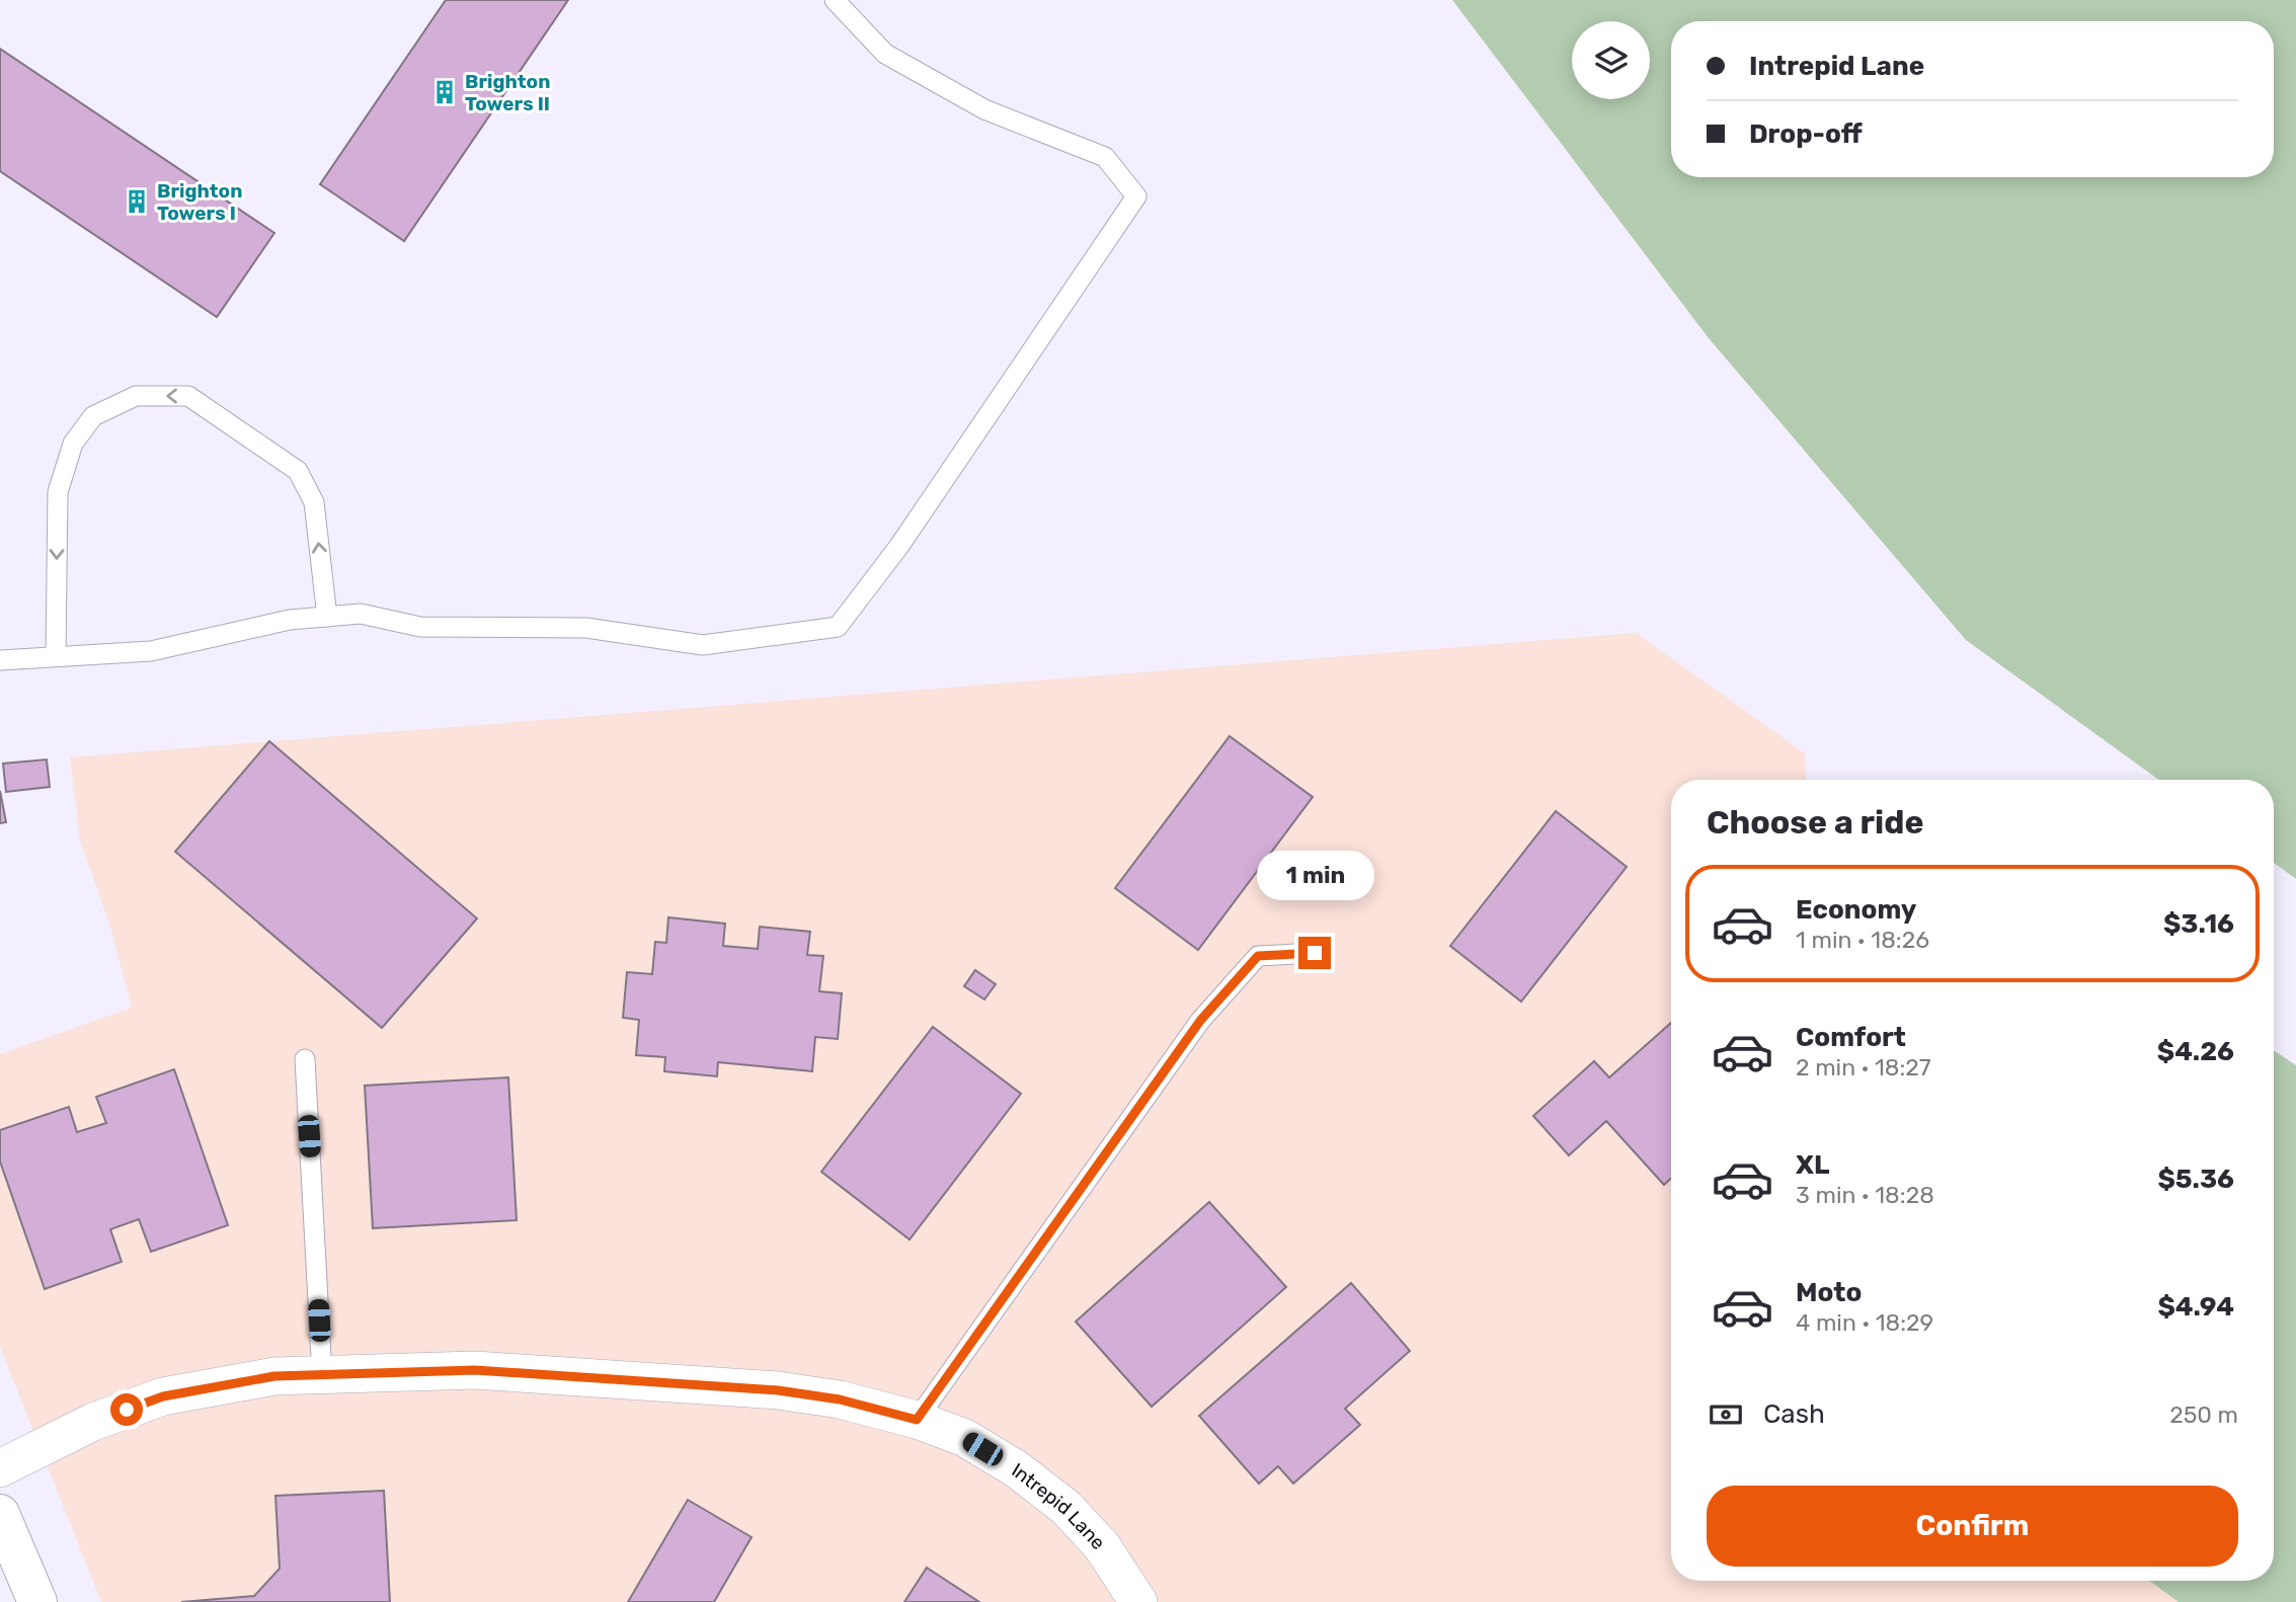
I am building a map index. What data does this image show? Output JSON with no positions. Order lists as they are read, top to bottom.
{
  "streets": {
    "street": ["Intrepid Lane"]
  },
  "places": {
    "building": ["Brighton Towers II", "Brighton Towers I"]
  },
  "page": {
    "banner": ["Intrepid Lane", "Drop-off"],
    "heading": "Choose a ride",
    "bubble": "1 min",
    "list": [
      {
        "name": "Economy",
        "note": "1 min · 18:26",
        "value": "$3.16"
      },
      {
        "name": "Comfort",
        "note": "2 min · 18:27",
        "value": "$4.26"
      },
      {
        "name": "XL",
        "note": "3 min · 18:28",
        "value": "$5.36"
      },
      {
        "name": "Moto",
        "note": "4 min · 18:29",
        "value": "$4.94"
      }
    ],
    "pay": ["Cash", "250 m"],
    "buttons": "Confirm"
  }
}
